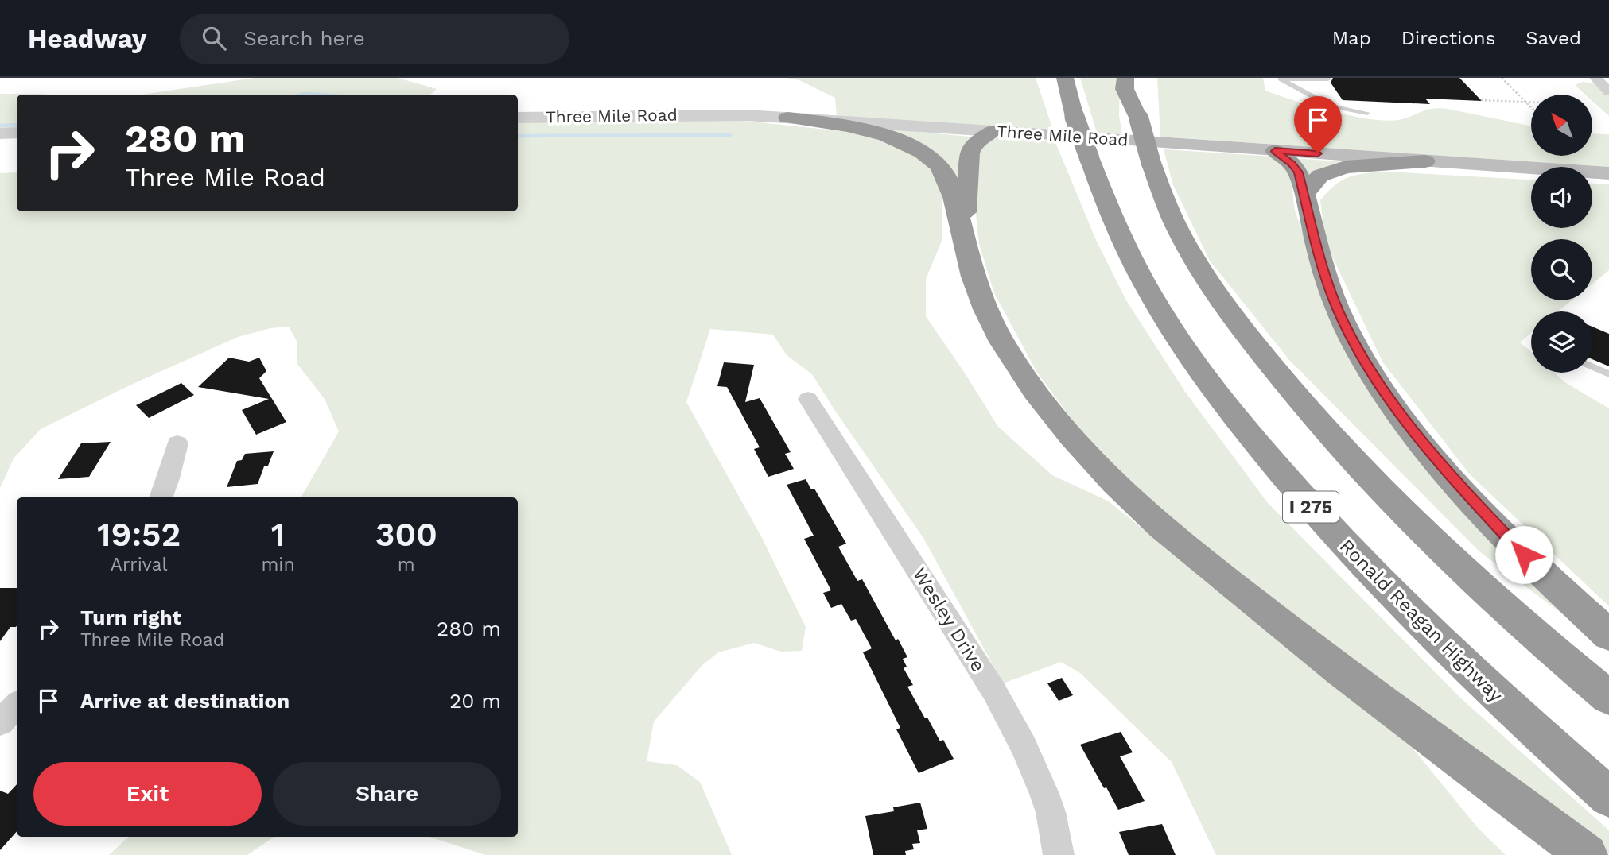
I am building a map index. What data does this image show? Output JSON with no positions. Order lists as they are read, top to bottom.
{
  "streets": {
    "highway": ["I 275", "Ronald Reagan Highway"],
    "main road": ["Three Mile Road"],
    "street": ["Wesley Drive"]
  },
  "north": "top left",
  "page": {
    "header": "Headway",
    "search": "Search here",
    "nav": ["Map", "Directions", "Saved"],
    "turn": ["280 m", "Three Mile Road"],
    "eta": [
      "19:52",
      "Arrival",
      "1",
      "min",
      "300",
      "m"
    ],
    "list": [
      {
        "name": "Turn right",
        "note": "Three Mile Road",
        "value": "280 m"
      },
      {
        "name": "Arrive at destination",
        "value": "20 m"
      }
    ],
    "buttons": ["Exit", "Share"]
  }
}
